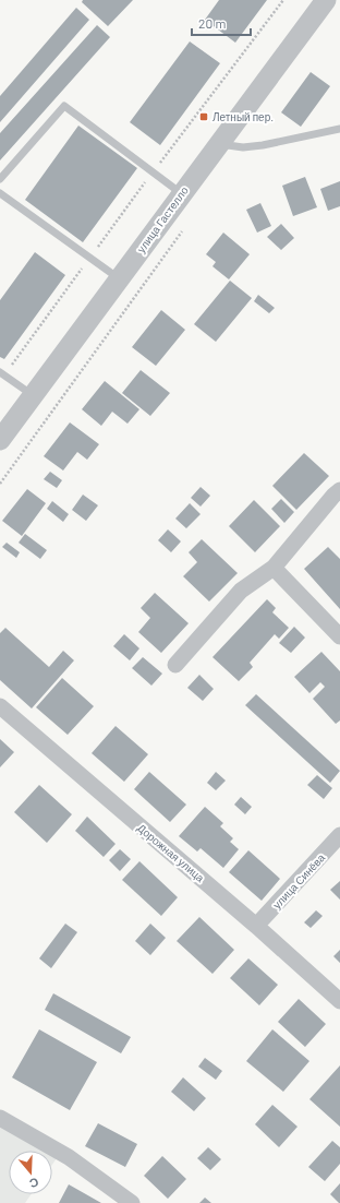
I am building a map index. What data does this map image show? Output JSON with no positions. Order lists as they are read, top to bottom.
{
  "streets": {
    "street": ["улица Гастелло", "Дорожная улица", "улица Синёва"]
  },
  "crossings": [
    ["Дорожная улица", "улица Синёва"]
  ],
  "places": {
    "transit": ["Летный пер."]
  },
  "scale_bar": "20 m",
  "north": "bottom"
}
